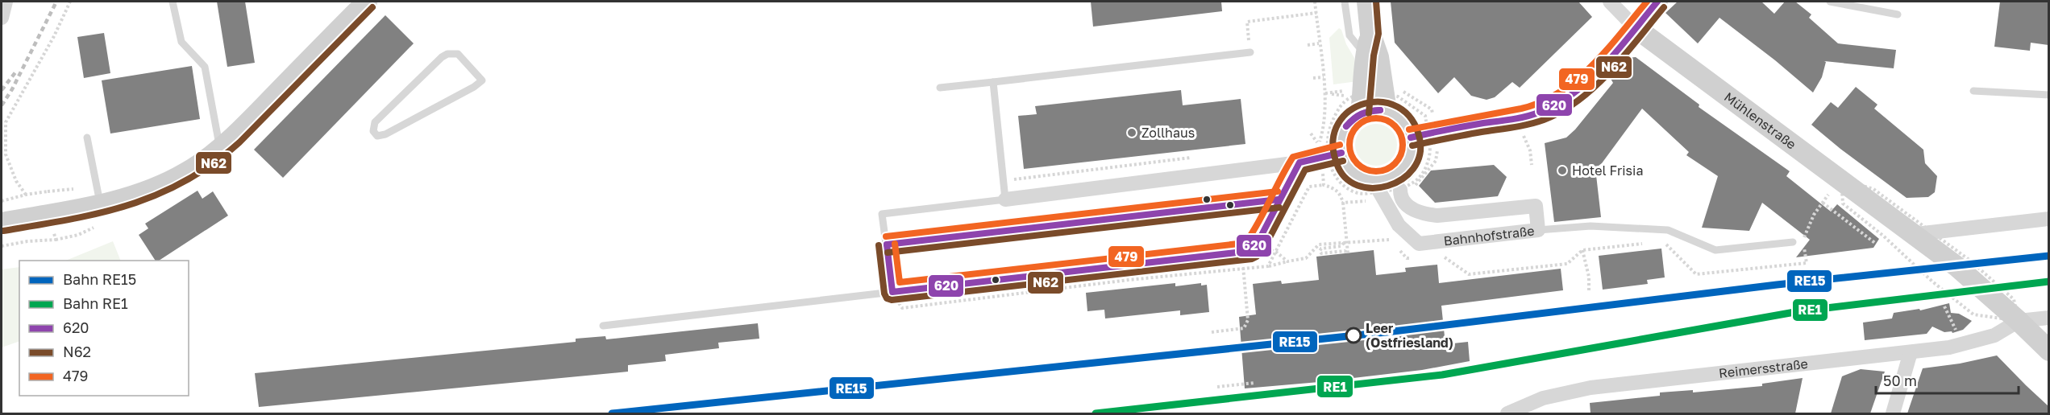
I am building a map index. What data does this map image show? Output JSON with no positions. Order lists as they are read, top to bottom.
{
  "streets": {
    "main road": ["Mühlenstraße"],
    "street": ["Bahnhofstraße", "Reimersstraße"]
  },
  "crossings": [
    ["Mühlenstraße", "Reimersstraße"]
  ],
  "places": ["Zollhaus", "Hotel Frisia", "Leer (Ostfriesland)"],
  "lines": [
    "transit line 620",
    "transit line N62",
    "transit line 479",
    "rail line RE15",
    "rail line RE1"
  ],
  "legend": [
    "Bahn RE15",
    "Bahn RE1",
    "620",
    "N62",
    "479"
  ],
  "scale_bar": "50 m"
}
